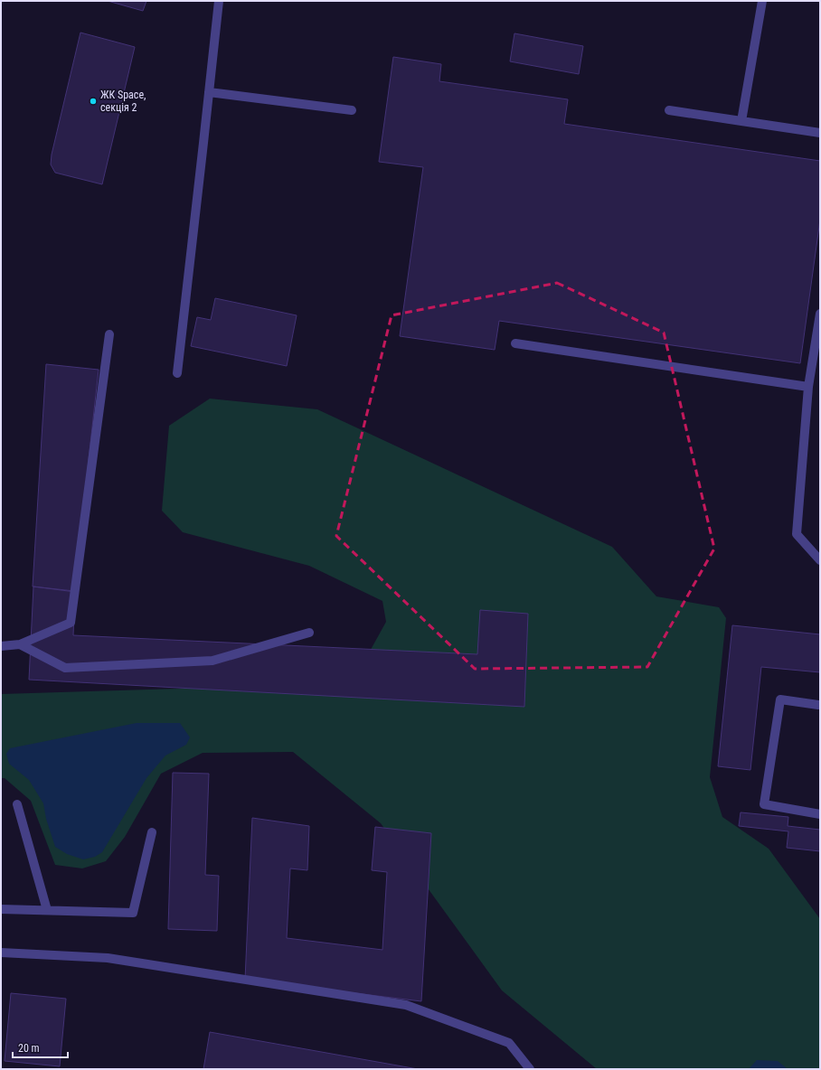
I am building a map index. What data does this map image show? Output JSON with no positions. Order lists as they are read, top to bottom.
{
  "places": ["ЖК Space, секція 2"],
  "scale_bar": "20 m"
}
